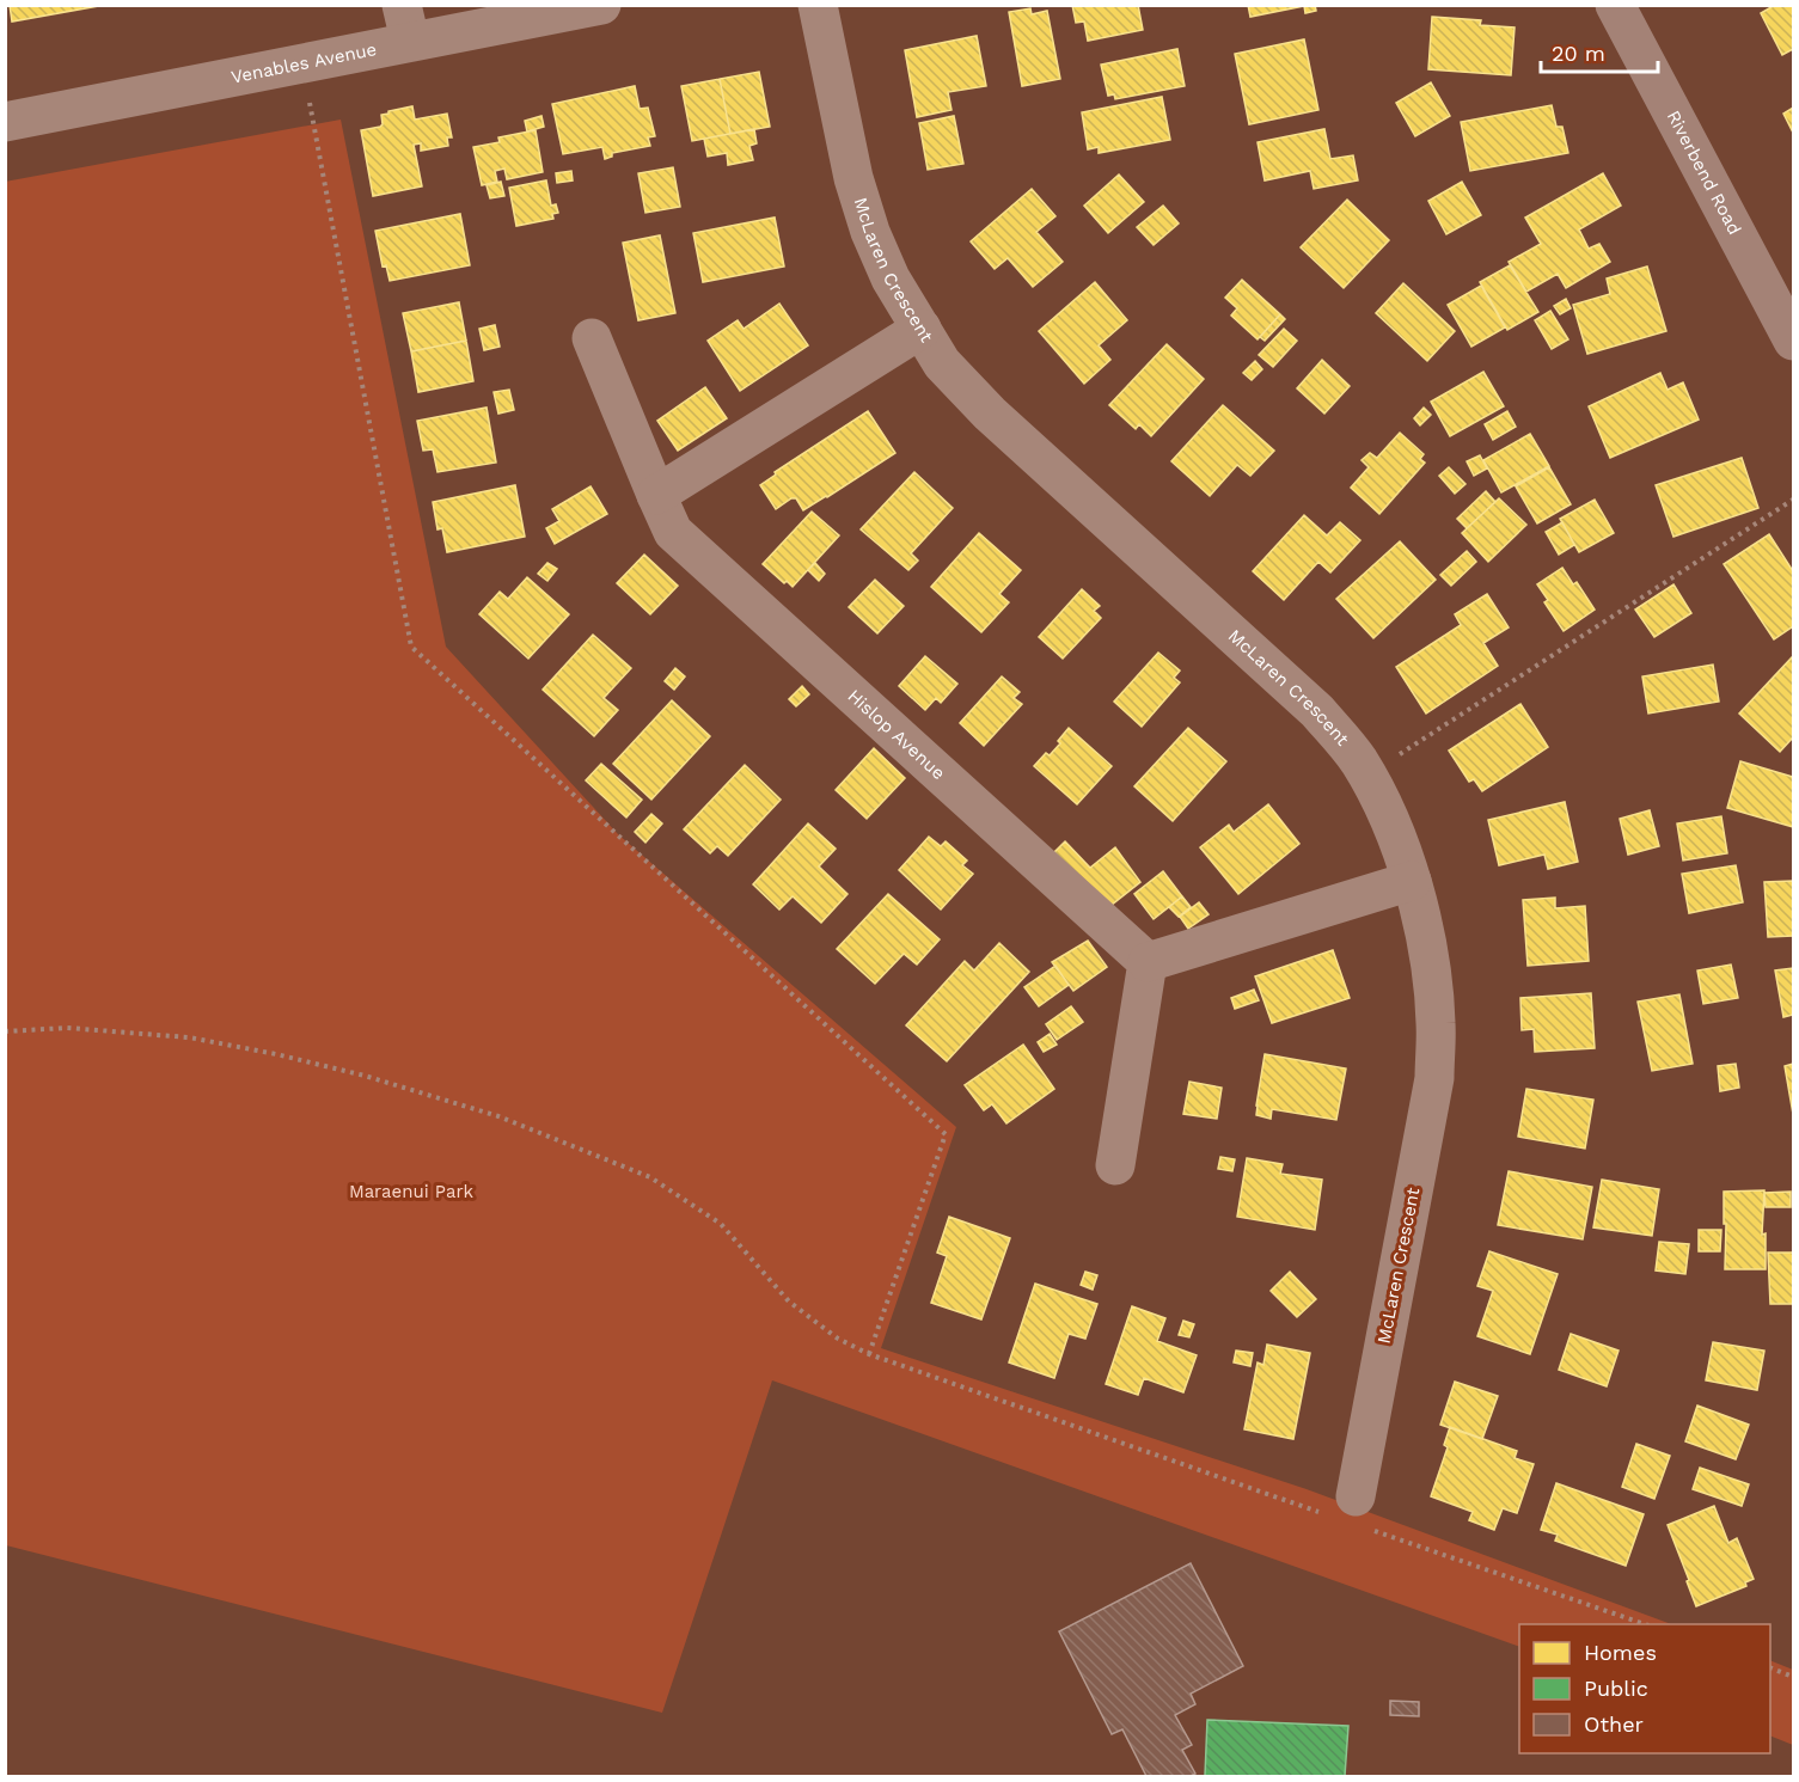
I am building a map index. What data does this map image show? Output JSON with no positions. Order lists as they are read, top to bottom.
{
  "streets": {
    "main road": ["Riverbend Road"],
    "street": ["Venables Avenue", "McLaren Crescent", "Hislop Avenue"]
  },
  "parks": ["Maraenui Park"],
  "legend": ["Homes", "Public", "Other"],
  "scale_bar": "20 m"
}
